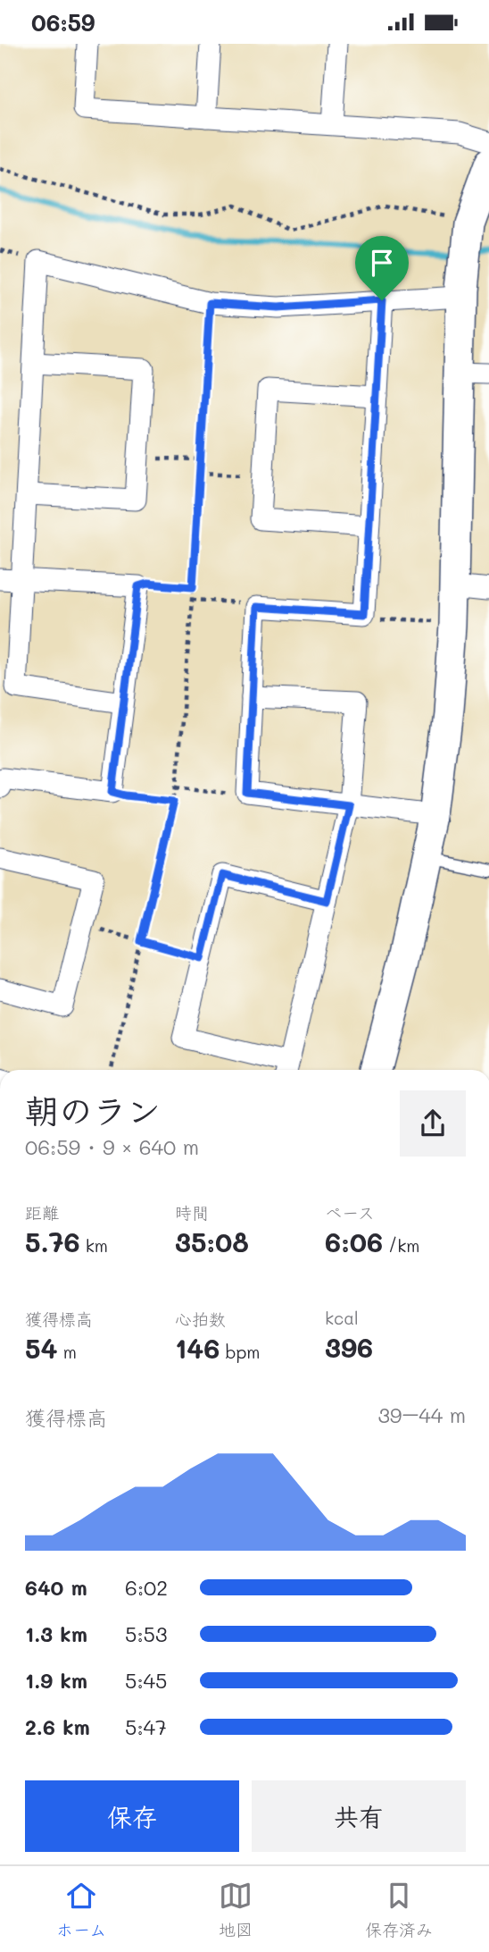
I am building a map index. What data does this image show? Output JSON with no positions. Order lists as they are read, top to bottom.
{
  "page": {
    "status": "06:59",
    "heading": ["朝のラン", "06:59 · 9 × 640 m"],
    "stats": [
      ["距離", "5.76 km"],
      ["時間", "35:08"],
      ["ペース", "6:06 /km"],
      ["獲得標高", "54 m"],
      ["心拍数", "146 bpm"],
      ["kcal", "396"]
    ],
    "chart": ["獲得標高", "39–44 m"],
    "list": [
      {
        "name": "640 m",
        "note": "6:02"
      },
      {
        "name": "1.3 km",
        "note": "5:53"
      },
      {
        "name": "1.9 km",
        "note": "5:45"
      },
      {
        "name": "2.6 km",
        "note": "5:47"
      }
    ],
    "buttons": ["保存", "共有"],
    "tabs": ["ホーム", "地図", "保存済み"]
  }
}
